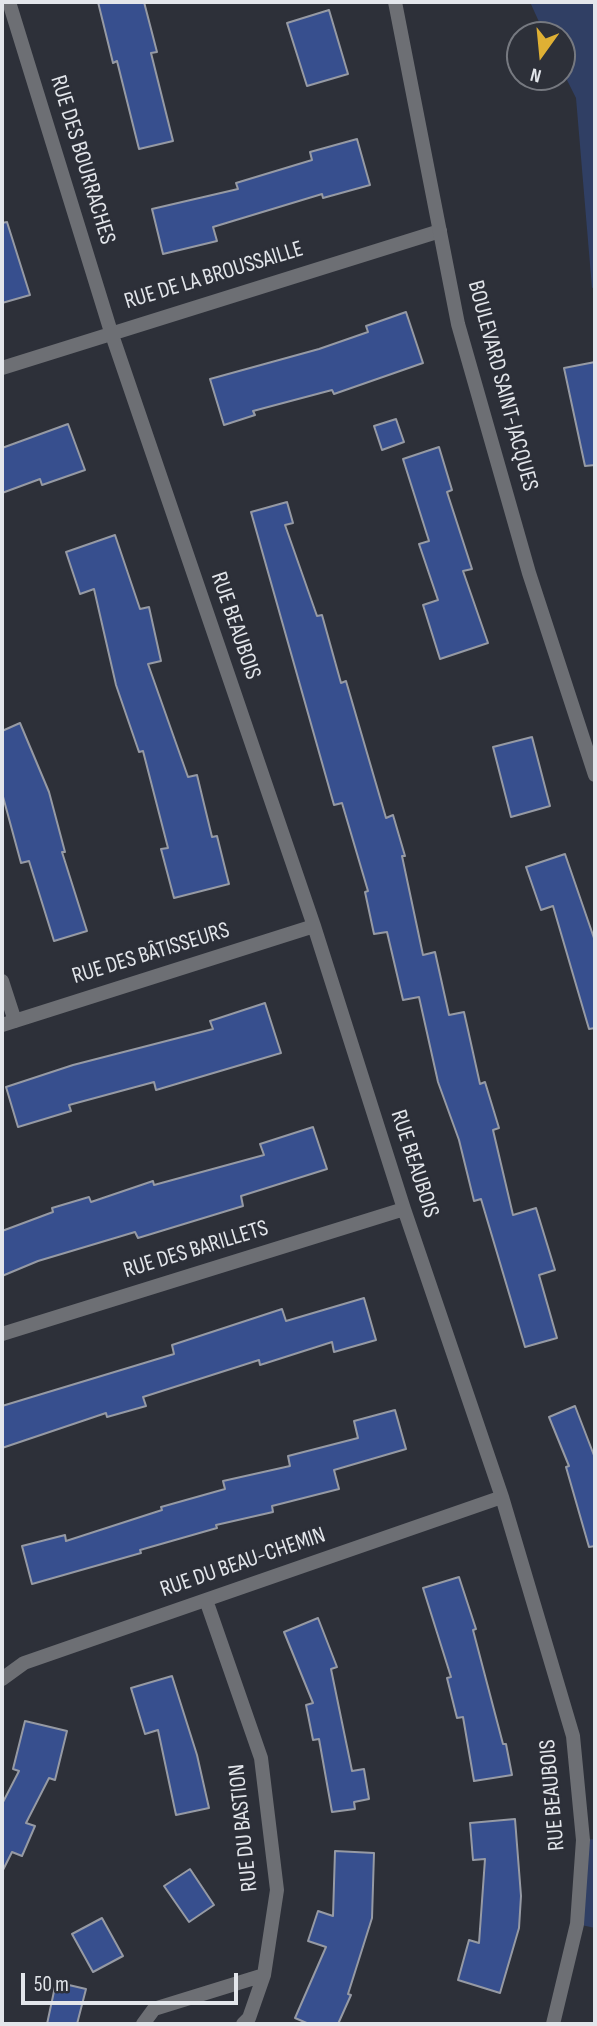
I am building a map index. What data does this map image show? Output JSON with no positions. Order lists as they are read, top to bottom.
{
  "streets": {
    "street": [
      "RUE DES BOURRACHES",
      "RUE DE LA BROUSSAILLE",
      "BOULEVARD SAINT-JACQUES",
      "RUE BEAUBOIS",
      "RUE DES BÂTISSEURS",
      "RUE DES BARILLETS",
      "RUE DU BEAU-CHEMIN",
      "RUE DU BASTION"
    ]
  },
  "crossings": [
    ["RUE DES BOURRACHES", "RUE DE LA BROUSSAILLE"],
    ["RUE DES BOURRACHES", "RUE BEAUBOIS"],
    ["RUE DE LA BROUSSAILLE", "BOULEVARD SAINT-JACQUES"],
    ["RUE DE LA BROUSSAILLE", "RUE BEAUBOIS"],
    ["RUE BEAUBOIS", "RUE DES BÂTISSEURS"],
    ["RUE BEAUBOIS", "RUE DES BARILLETS"],
    ["RUE BEAUBOIS", "RUE DU BEAU-CHEMIN"],
    ["RUE DU BEAU-CHEMIN", "RUE DU BASTION"]
  ],
  "scale_bar": "50 m",
  "north": "bottom"
}
